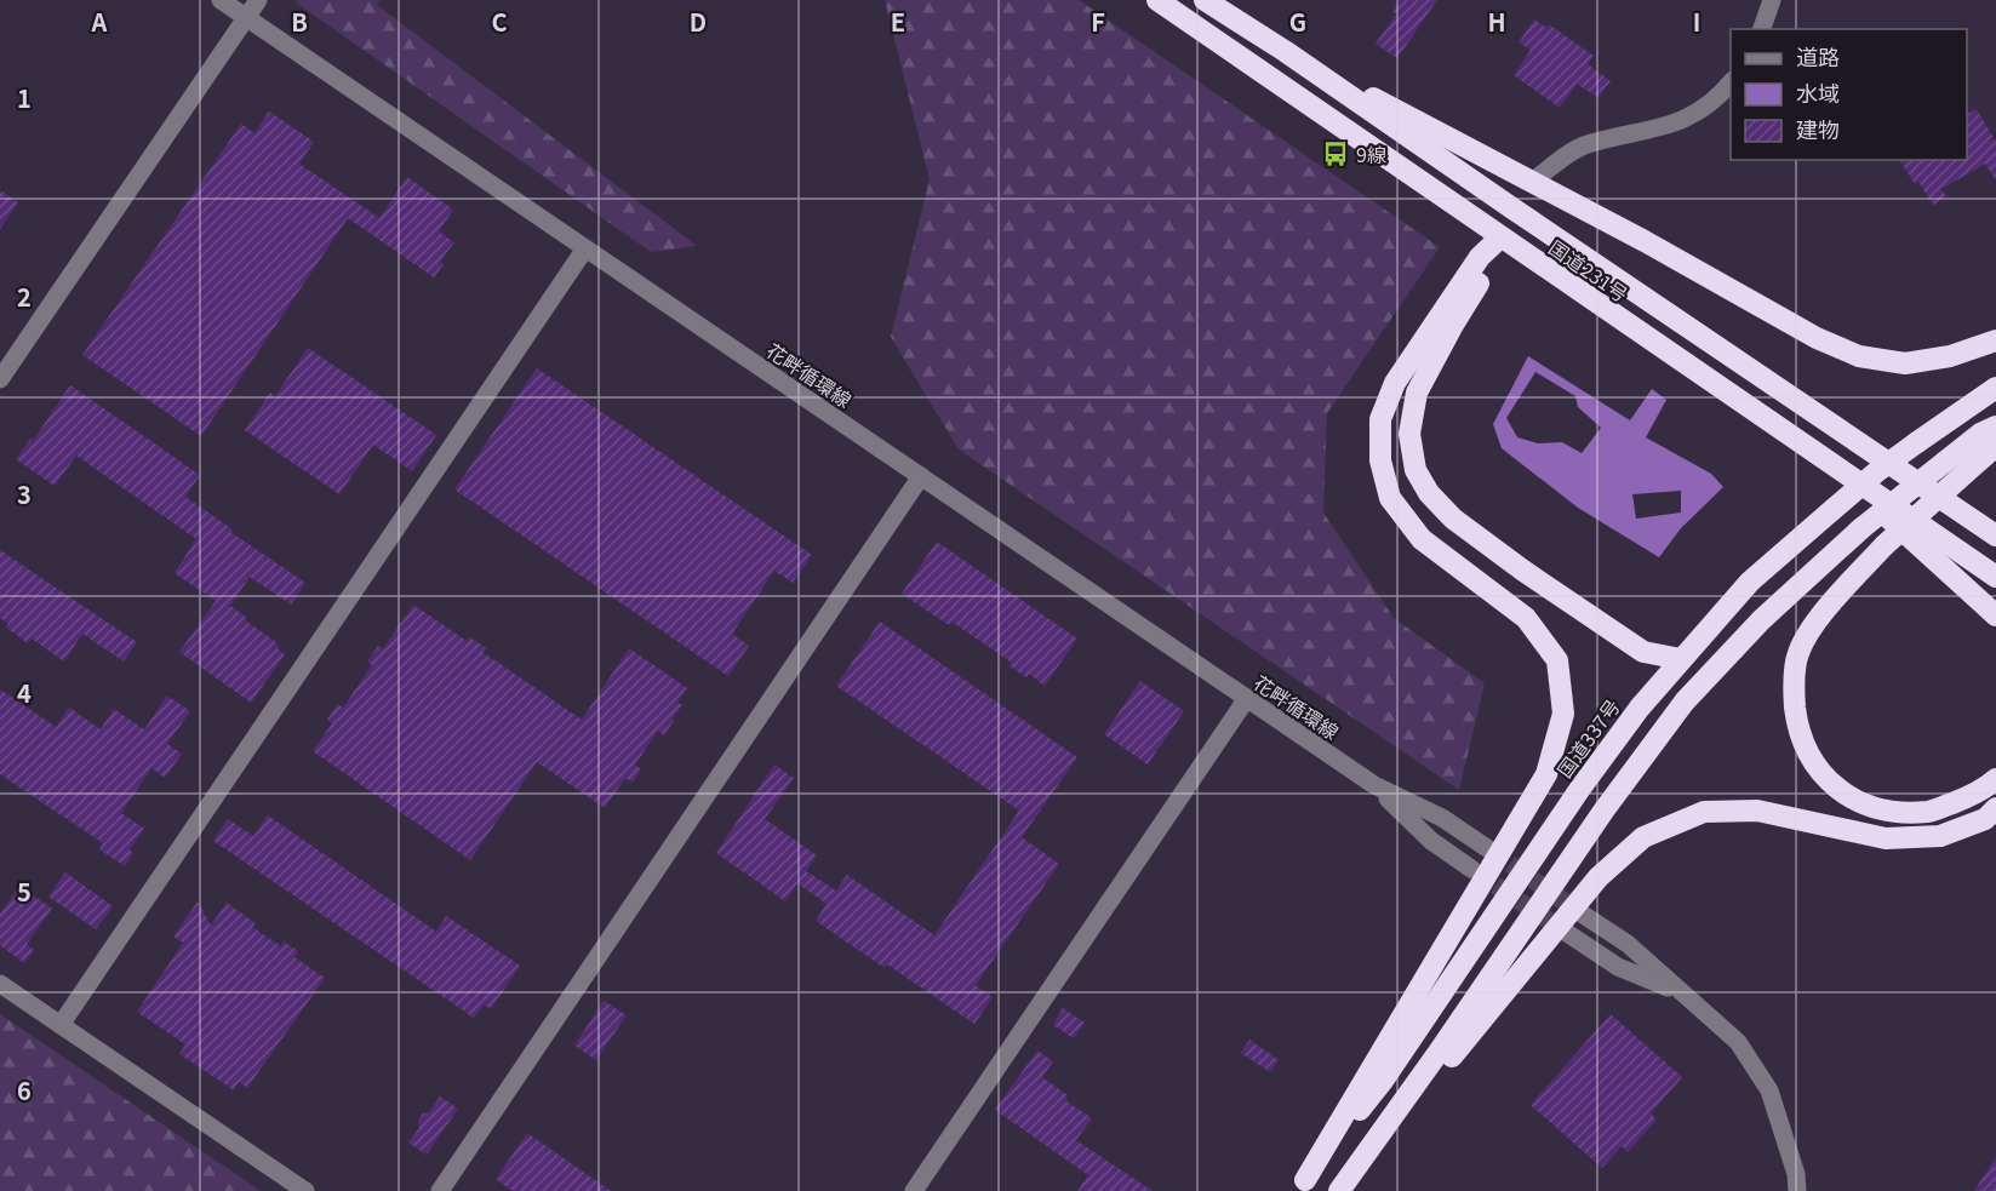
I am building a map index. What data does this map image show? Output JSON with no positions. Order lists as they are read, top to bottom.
{
  "streets": {
    "highway": ["国道231号", "国道337号"],
    "street": ["花畔循環線"]
  },
  "places": {
    "bus stop": ["9線"]
  },
  "legend": ["道路", "水域", "建物"],
  "grid": {
    "columns": [
      "A",
      "B",
      "C",
      "D",
      "E",
      "F",
      "G",
      "H",
      "I"
    ],
    "rows": [
      "1",
      "2",
      "3",
      "4",
      "5",
      "6"
    ]
  }
}
